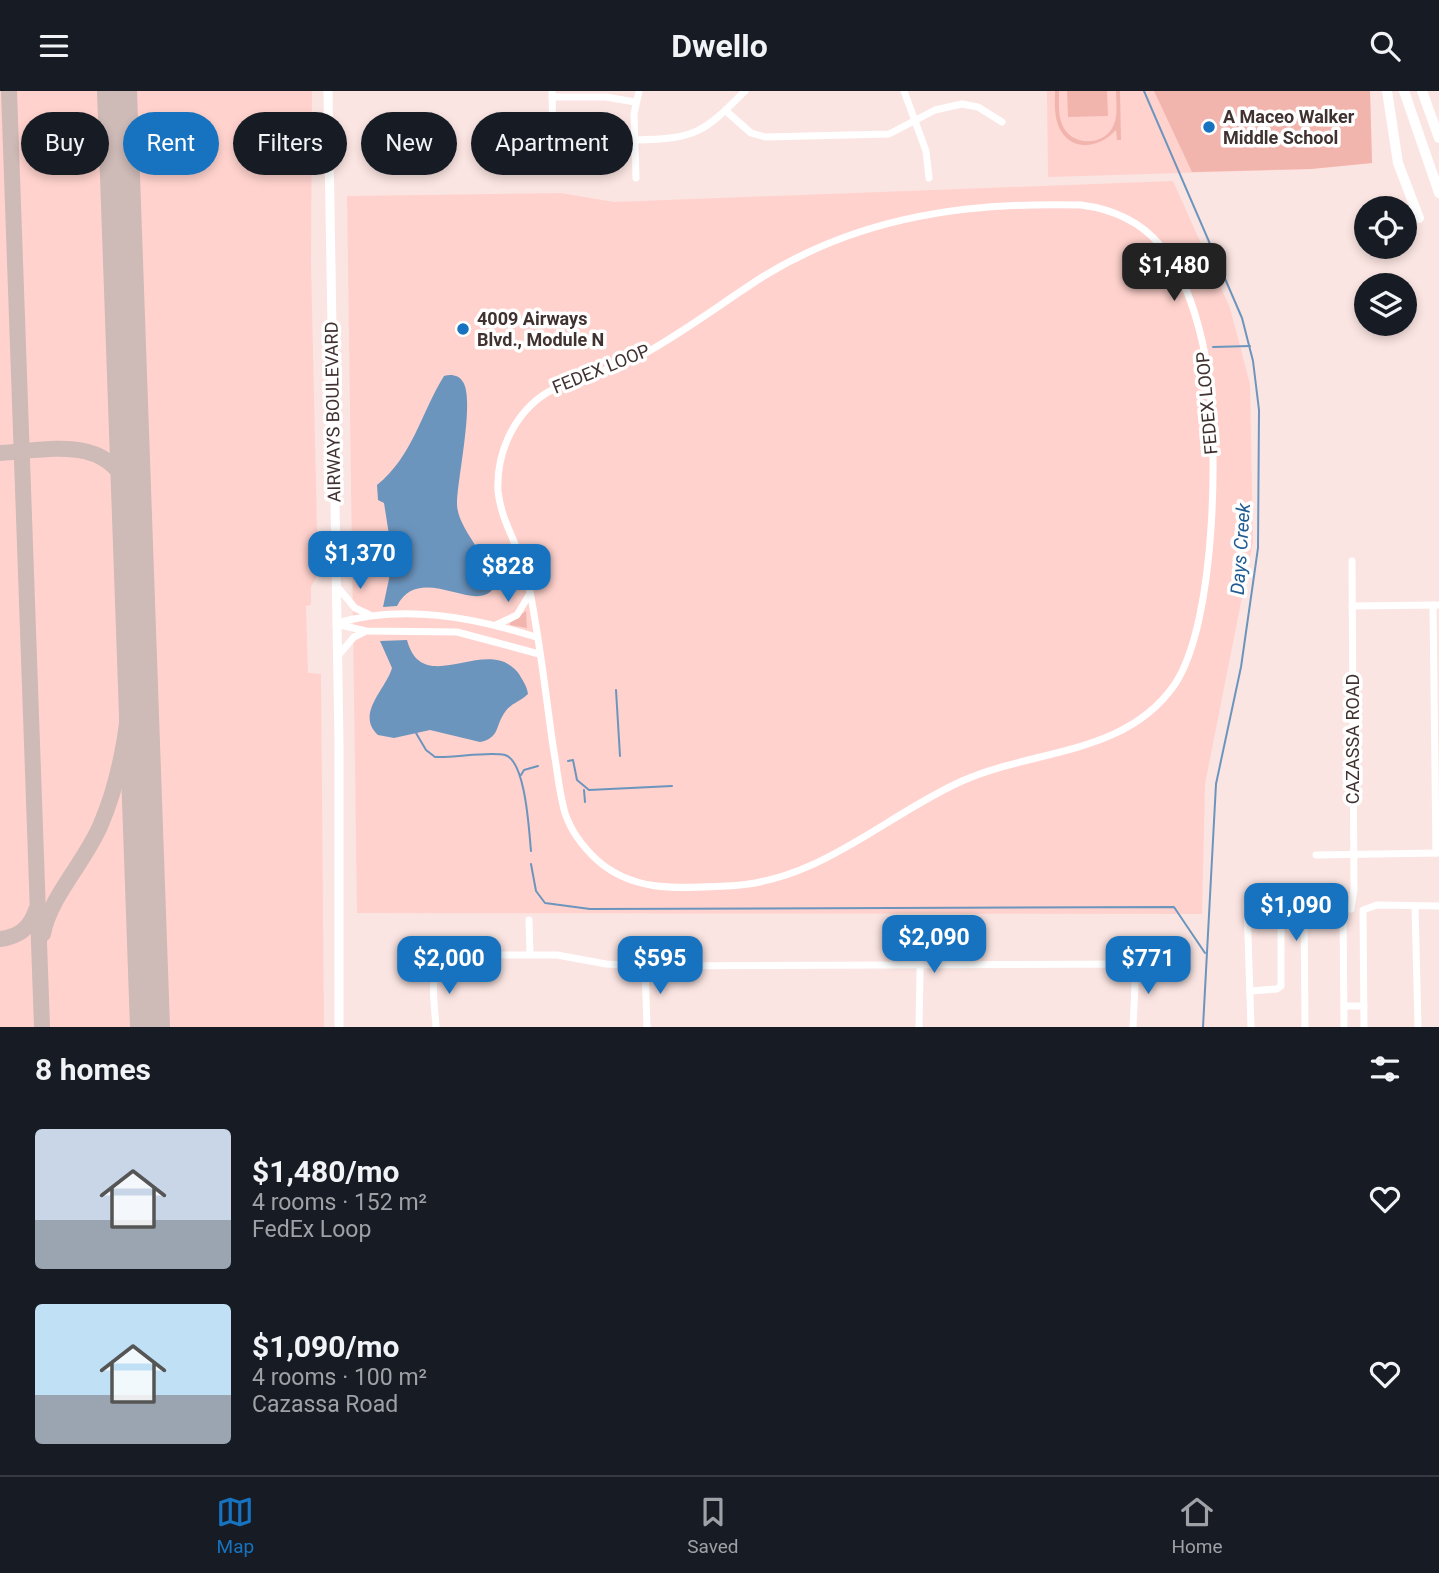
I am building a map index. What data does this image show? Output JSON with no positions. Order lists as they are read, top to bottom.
{
  "streets": {
    "main road": ["AIRWAYS BOULEVARD"],
    "street": ["FEDEX LOOP", "CAZASSA ROAD"]
  },
  "water": ["Days Creek"],
  "places": ["A Maceo Walker Middle School", "4009 Airways Blvd., Module N"],
  "page": {
    "header": "Dwello",
    "chip": [
      "Buy",
      "Rent",
      "Filters",
      "New",
      "Apartment"
    ],
    "price": [
      "$1,480",
      "$1,370",
      "$828",
      "$1,090",
      "$2,090",
      "$2,000",
      "$595",
      "$771"
    ],
    "heading": "8 homes",
    "list": [
      {
        "name": "$1,480/mo",
        "note": "4 rooms · 152 m² · FedEx Loop"
      },
      {
        "name": "$1,090/mo",
        "note": "4 rooms · 100 m² · Cazassa Road"
      }
    ],
    "tabs": ["Map", "Saved", "Home"]
  }
}
